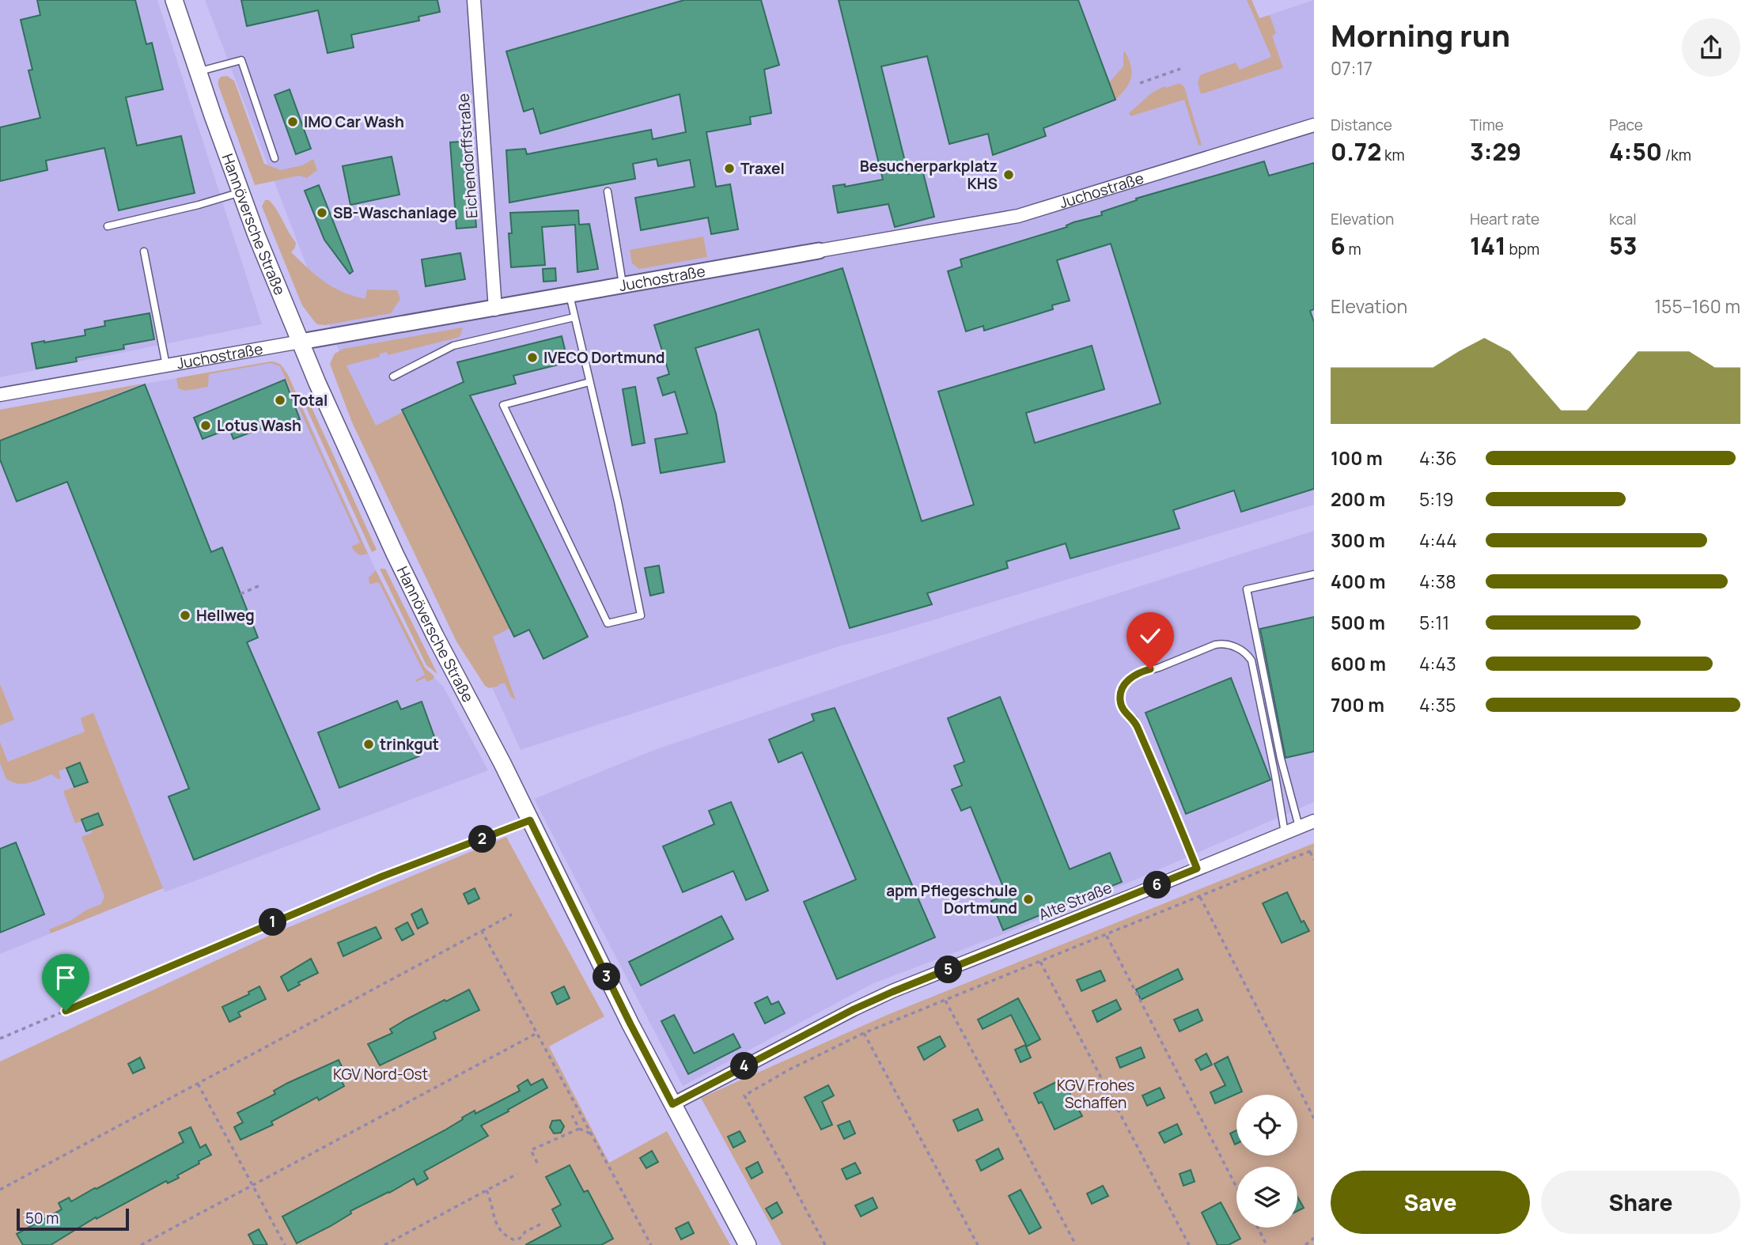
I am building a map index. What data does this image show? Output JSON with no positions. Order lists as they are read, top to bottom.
{
  "streets": {
    "main road": ["Hannöversche Straße"],
    "street": ["Eichendorffstraße", "Juchostraße", "Alte Straße"]
  },
  "crossings": [
    ["Eichendorffstraße", "Juchostraße"],
    ["Juchostraße", "Hannöversche Straße"],
    ["Hannöversche Straße", "Alte Straße"]
  ],
  "parks": ["KGV Nord-Ost", "KGV Frohes Schaffen"],
  "places": [
    "IMO Car Wash",
    "Traxel",
    "Besucherparkplatz KHS",
    "SB-Waschanlage",
    "IVECO Dortmund",
    "Total",
    "Lotus Wash",
    "Hellweg",
    "trinkgut",
    "apm Pflegeschule Dortmund"
  ],
  "scale_bar": "50 m",
  "page": {
    "heading": ["Morning run", "07:17"],
    "stats": [
      ["Distance", "0.72 km"],
      ["Time", "3:29"],
      ["Pace", "4:50 /km"],
      ["Elevation", "6 m"],
      ["Heart rate", "141 bpm"],
      ["kcal", "53"]
    ],
    "chart": ["Elevation", "155–160 m"],
    "list": [
      {
        "name": "100 m",
        "note": "4:36"
      },
      {
        "name": "200 m",
        "note": "5:19"
      },
      {
        "name": "300 m",
        "note": "4:44"
      },
      {
        "name": "400 m",
        "note": "4:38"
      },
      {
        "name": "500 m",
        "note": "5:11"
      },
      {
        "name": "600 m",
        "note": "4:43"
      },
      {
        "name": "700 m",
        "note": "4:35"
      }
    ],
    "pins": [
      "2",
      "6",
      "1",
      "5",
      "3",
      "4"
    ],
    "buttons": ["Save", "Share"],
    "scale": "50 m"
  }
}
